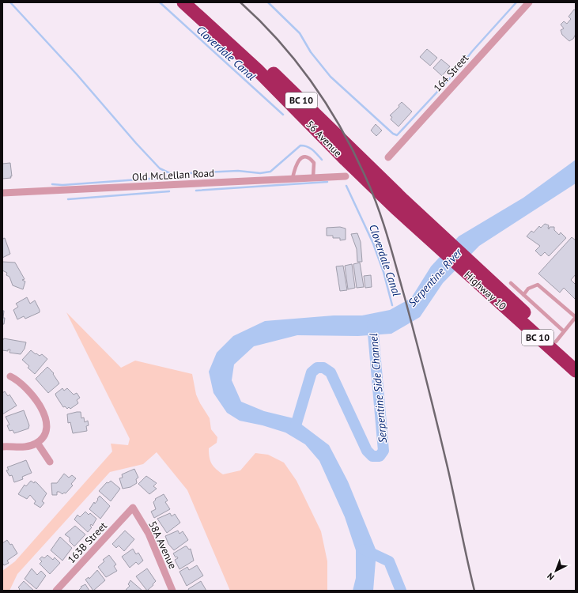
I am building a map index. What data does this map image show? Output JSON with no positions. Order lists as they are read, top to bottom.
{
  "streets": {
    "highway": ["BC 10", "56 Avenue", "Highway 10"],
    "street": [
      "164 Street",
      "Old McLellan Road",
      "163B Street",
      "58A Avenue"
    ]
  },
  "crossings": [
    ["56 Avenue", "Highway 10"],
    ["163B Street", "58A Avenue"]
  ],
  "water": ["Cloverdale Canal", "Serpentine River", "Serpentine Side Channel"],
  "north": "bottom left"
}
